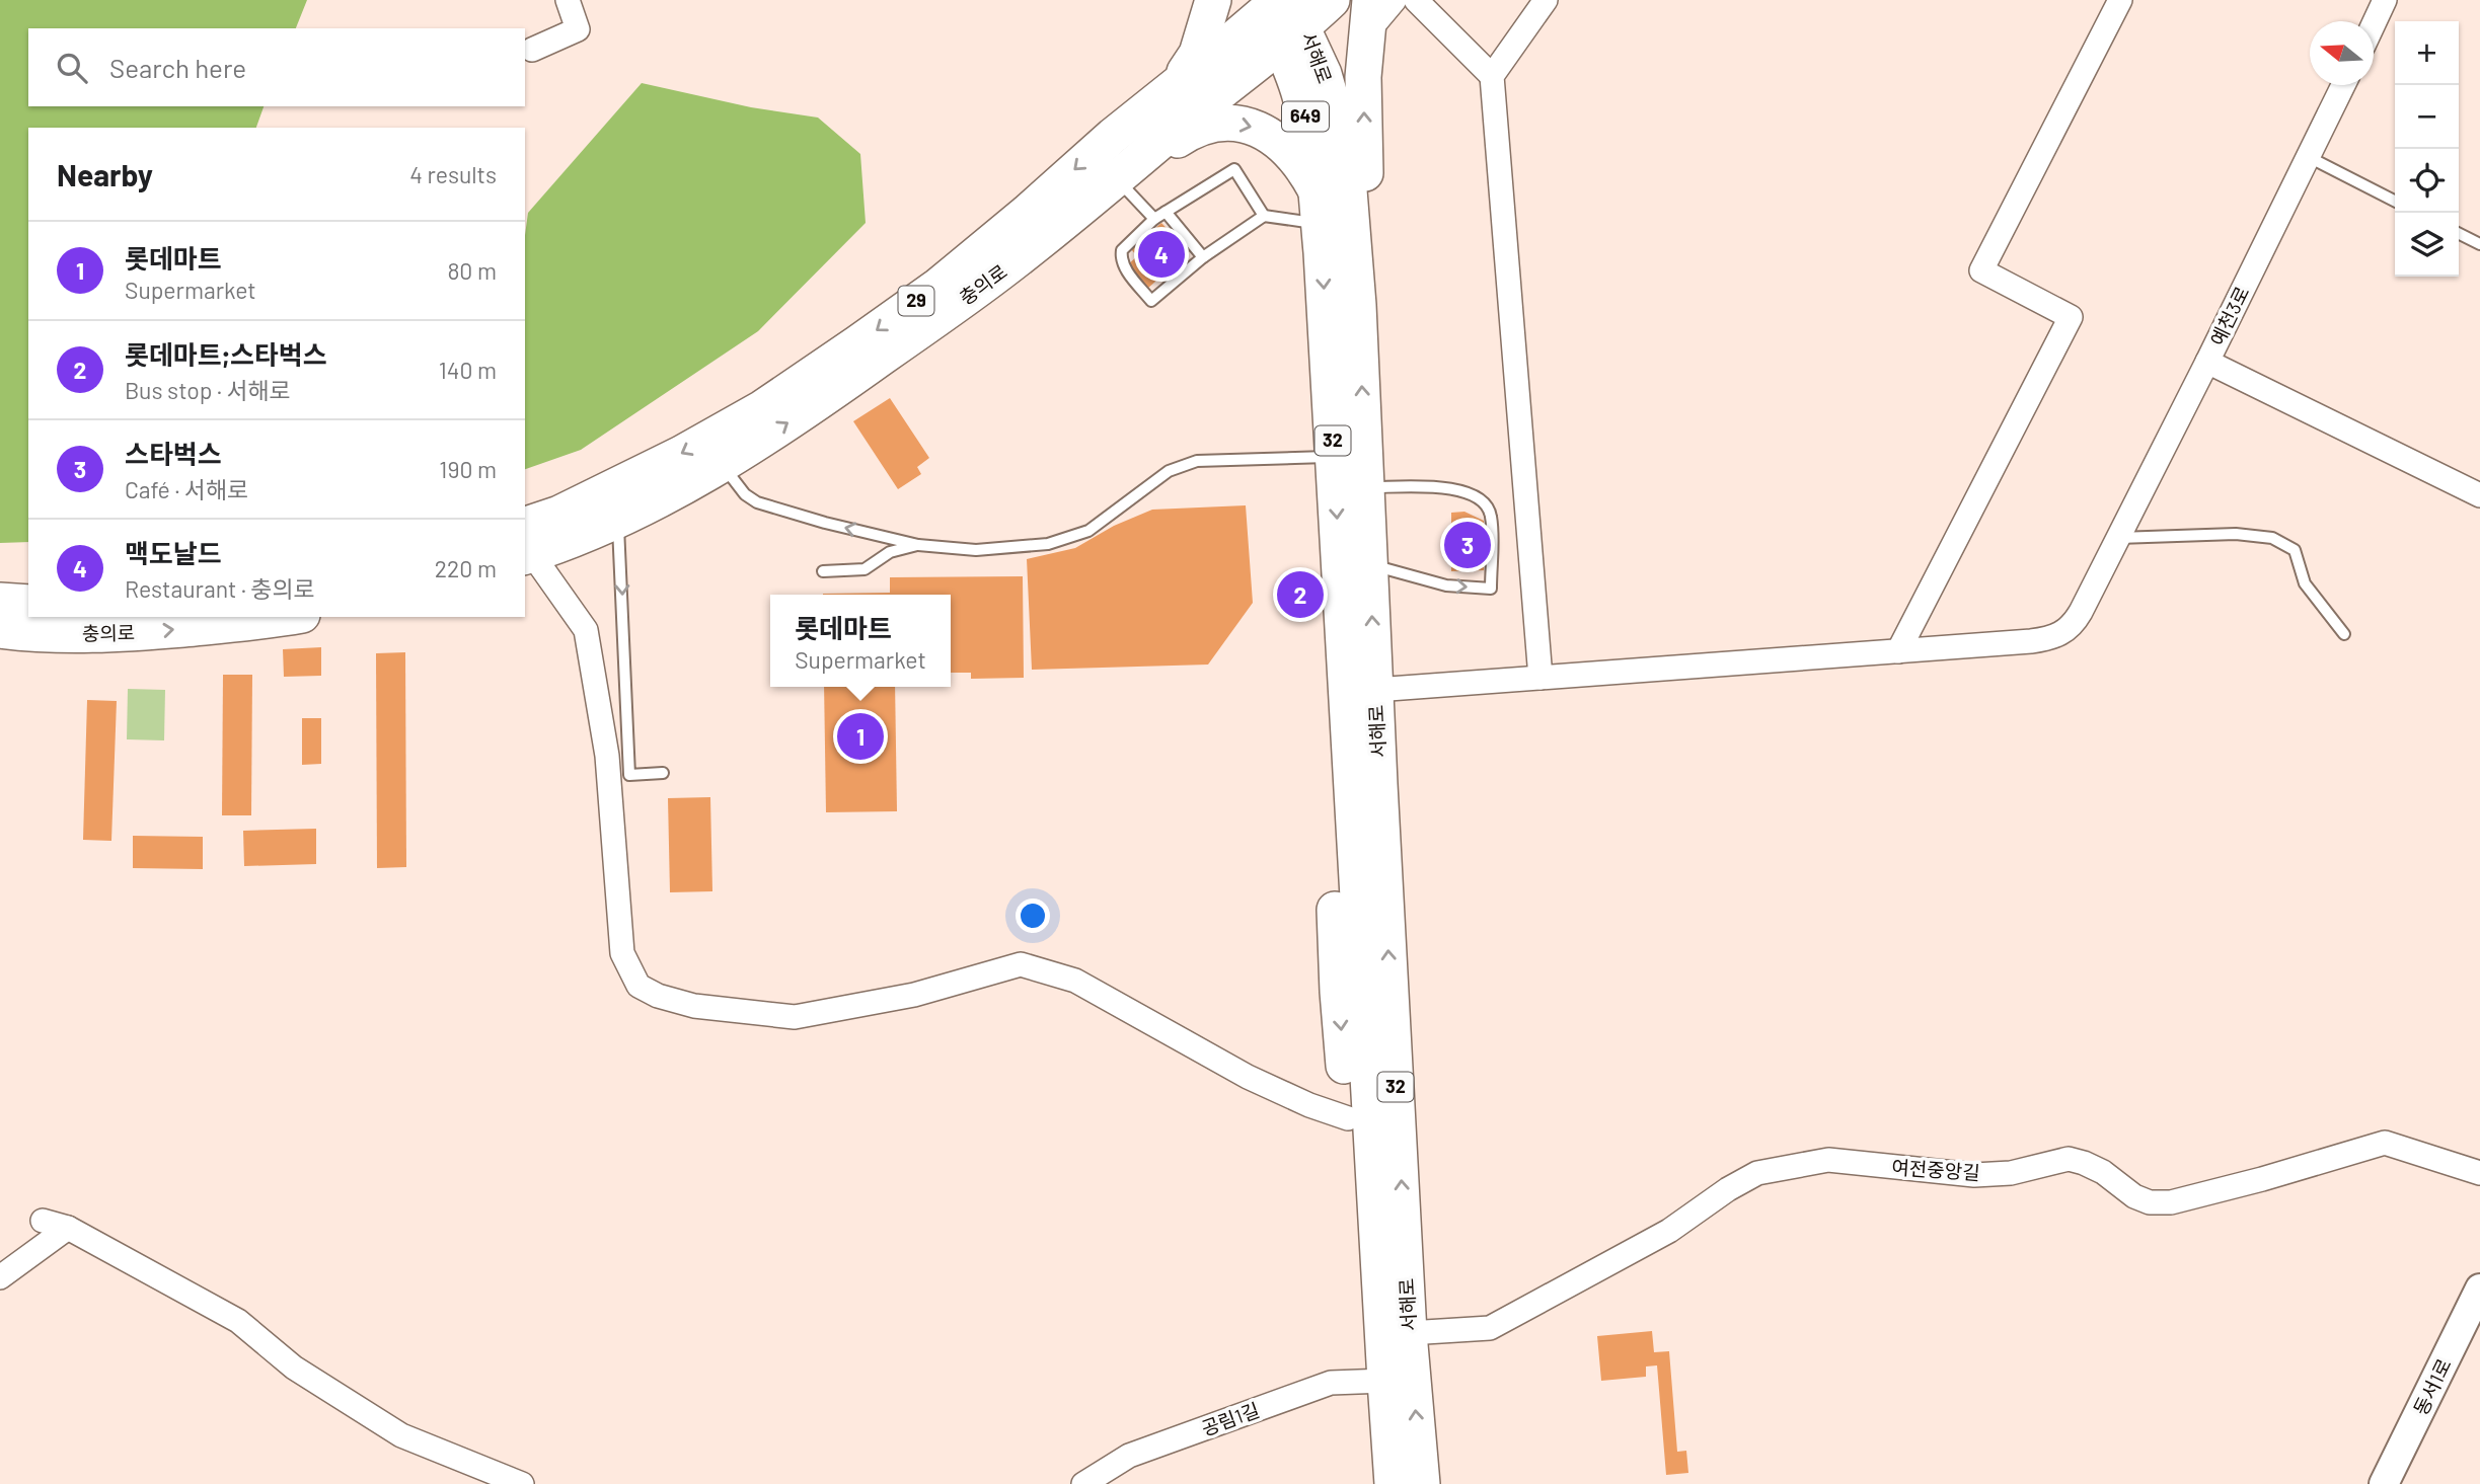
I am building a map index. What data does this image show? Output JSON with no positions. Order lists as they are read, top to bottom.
{
  "streets": {
    "main road": [
      "서해로",
      "649",
      "충의로",
      "29",
      "32"
    ],
    "street": [
      "예천3로",
      "여전중앙길",
      "동서1로",
      "공림1길"
    ]
  },
  "crossings": [
    ["서해로", "충의로"],
    ["서해로", "여전중앙길"],
    ["서해로", "공림1길"]
  ],
  "north": "left",
  "page": {
    "map_buttons": ["+", "−"],
    "search": "Search here",
    "heading": ["Nearby", "4 results"],
    "list": [
      {
        "mark": "1",
        "name": "롯데마트",
        "note": "Supermarket",
        "value": "80 m"
      },
      {
        "mark": "2",
        "name": "롯데마트;스타벅스",
        "note": "Bus stop · 서해로",
        "value": "140 m"
      },
      {
        "mark": "3",
        "name": "스타벅스",
        "note": "Café · 서해로",
        "value": "190 m"
      },
      {
        "mark": "4",
        "name": "맥도날드",
        "note": "Restaurant · 충의로",
        "value": "220 m"
      }
    ],
    "pins": [
      "4",
      "3",
      "2",
      "1"
    ],
    "popup": ["롯데마트", "Supermarket"]
  }
}
